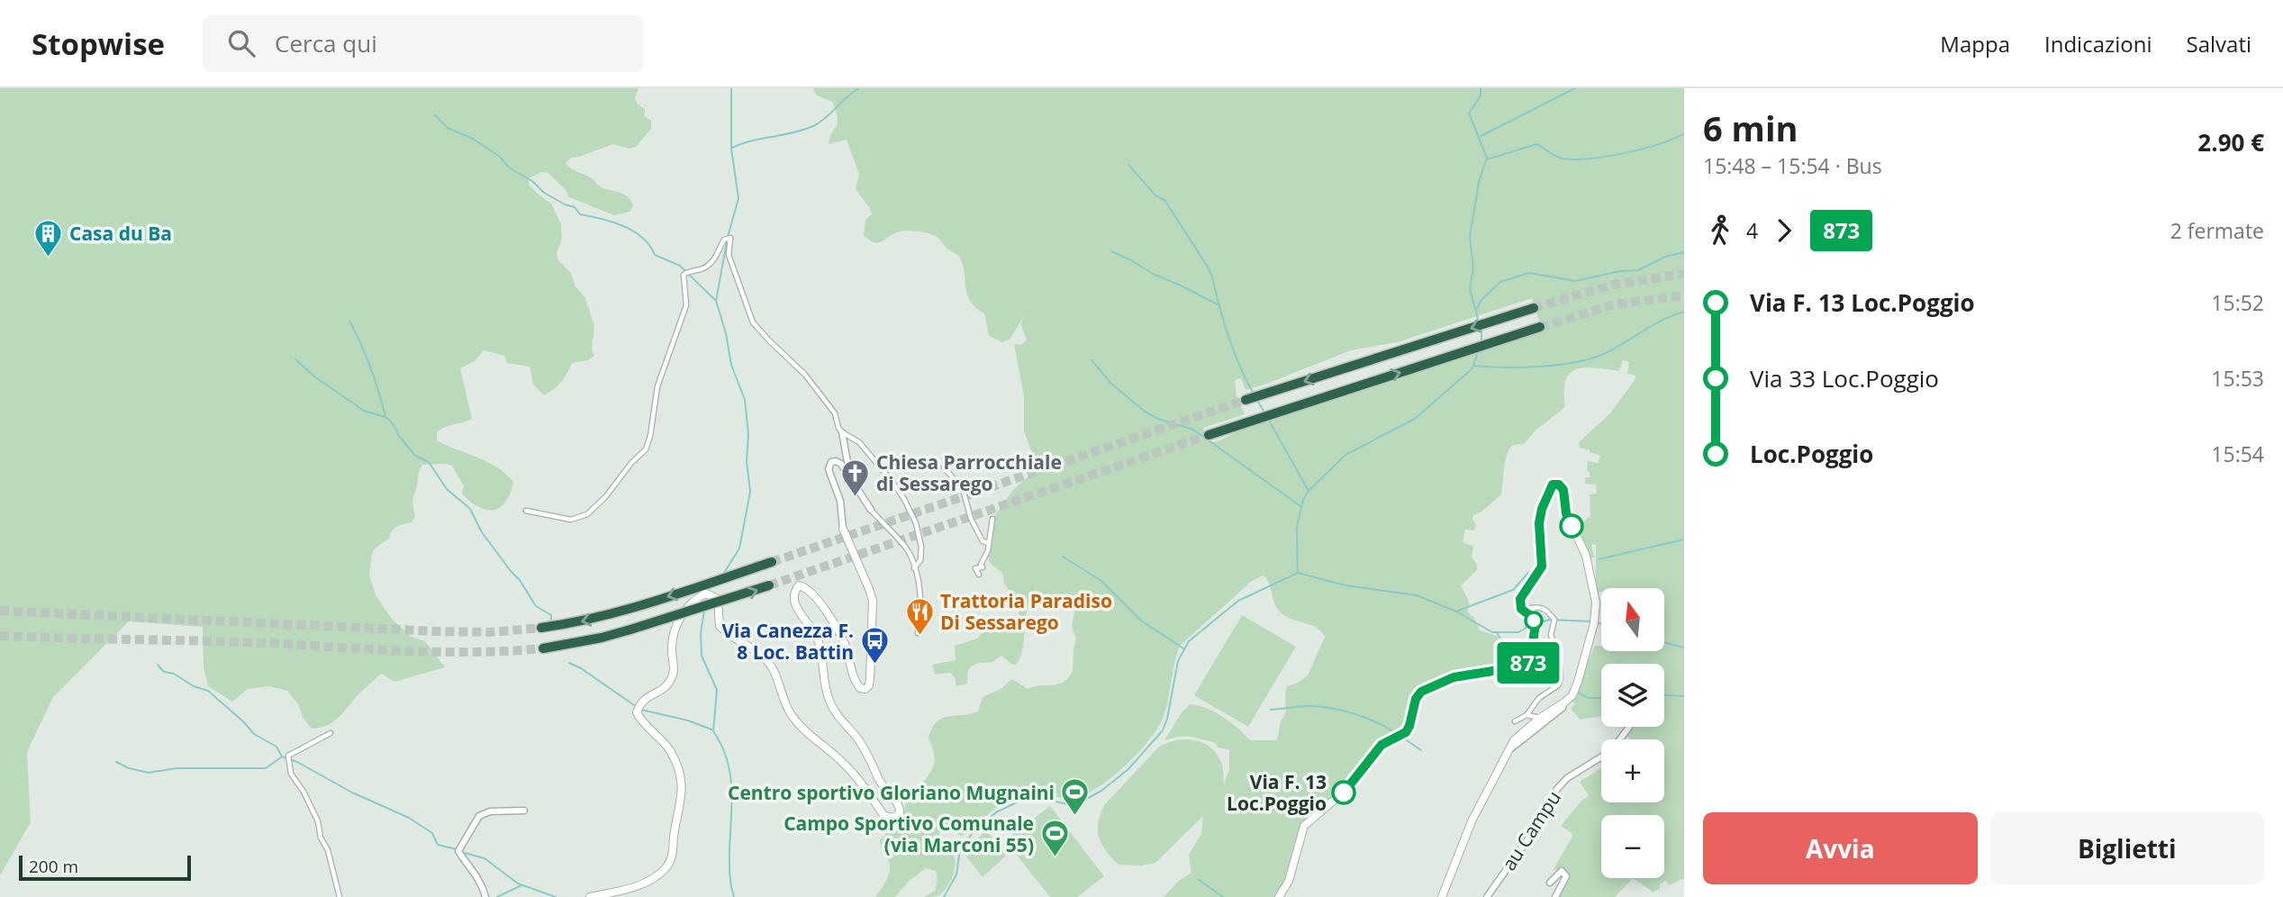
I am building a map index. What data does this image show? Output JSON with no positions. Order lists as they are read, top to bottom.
{
  "streets": {
    "street": ["au Campu"]
  },
  "places": {
    "building": ["Casa du Ba"],
    "church": ["Chiesa Parrocchiale di Sessarego"],
    "restaurant": ["Trattoria Paradiso Di Sessarego"],
    "bus stop": ["Via Canezza F. 8 Loc. Battin"],
    "other": ["Via F. 13 Loc.Poggio"],
    "sports": ["Centro sportivo Gloriano Mugnaini", "Campo Sportivo Comunale (via Marconi 55)"]
  },
  "lines": ["bus line 873"],
  "scale_bar": "200 m",
  "north": "top",
  "page": {
    "header": "Stopwise",
    "search": "Cerca qui",
    "nav": ["Mappa", "Indicazioni", "Salvati"],
    "on_map": "873",
    "heading": ["6 min", "15:48 – 15:54 · Bus", "2.90 €"],
    "legs": ["4", "873", "2 fermate"],
    "list": [
      {
        "name": "Via F. 13 Loc.Poggio",
        "value": "15:52"
      },
      {
        "name": "Via 33 Loc.Poggio",
        "value": "15:53"
      },
      {
        "name": "Loc.Poggio",
        "value": "15:54"
      }
    ],
    "map_buttons": ["+", "−"],
    "buttons": ["Avvia", "Biglietti"],
    "scale": "200 m"
  }
}
